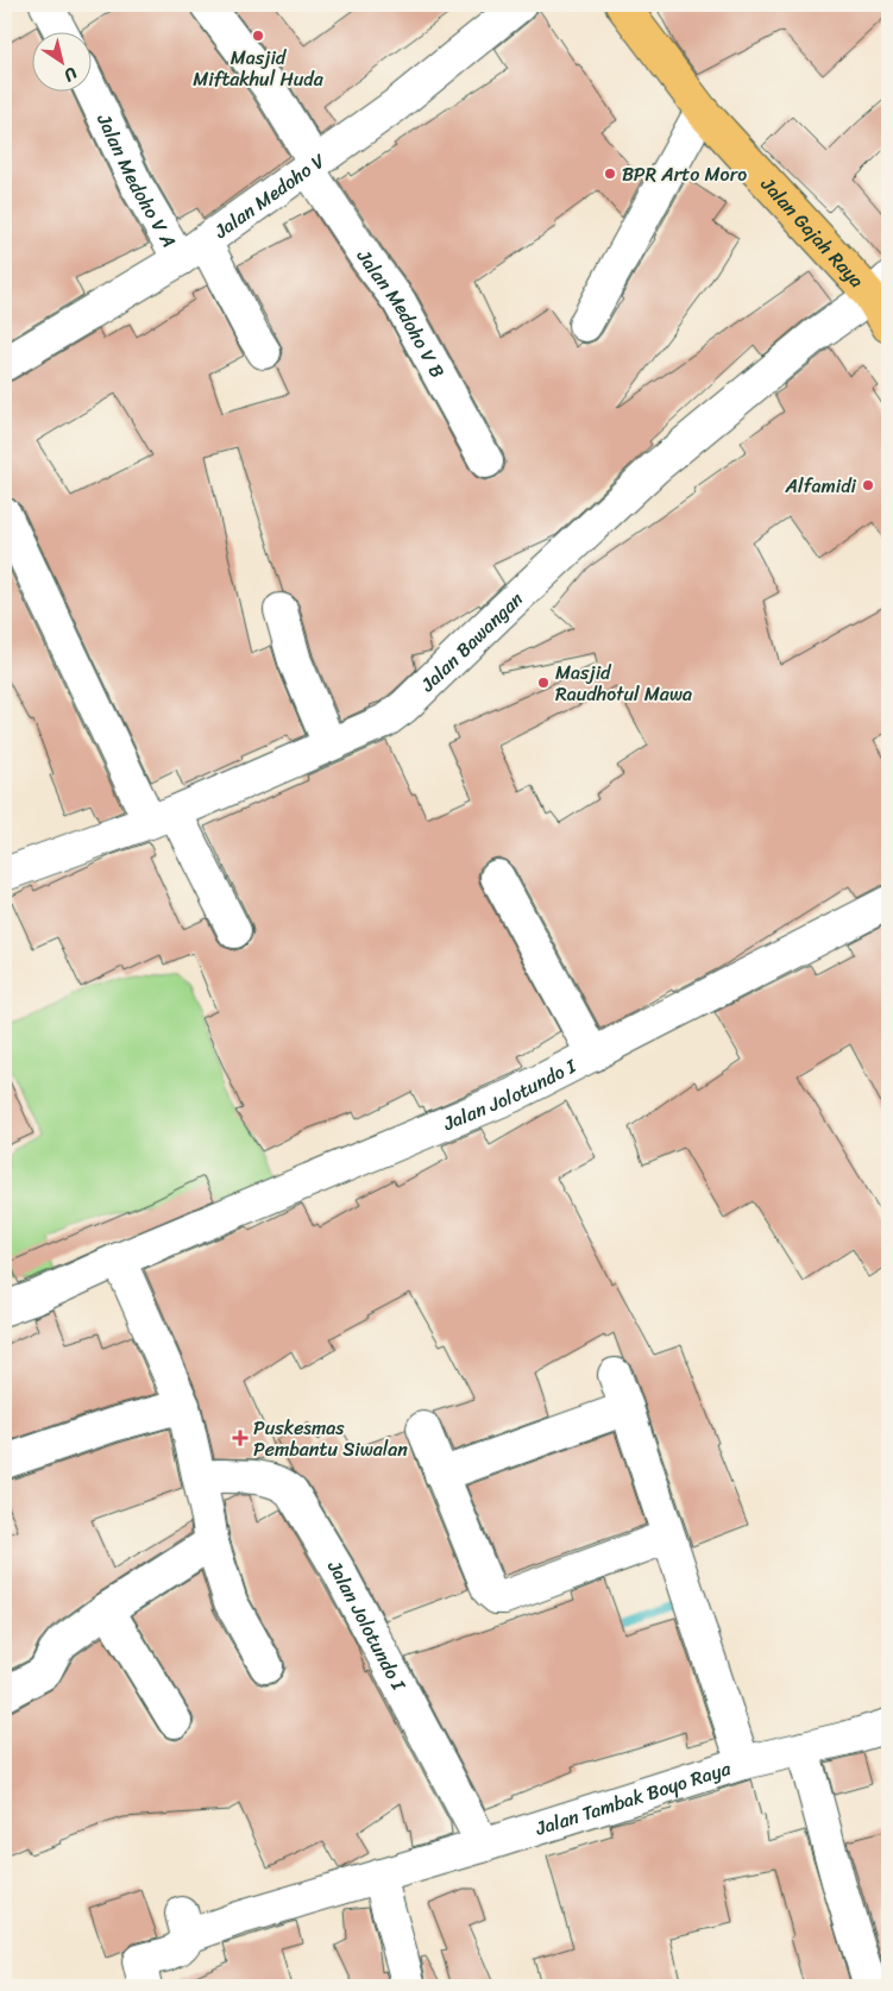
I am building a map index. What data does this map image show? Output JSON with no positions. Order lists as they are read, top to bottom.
{
  "streets": {
    "main road": ["Jalan Gajah Raya"],
    "street": [
      "Jalan Medoho V A",
      "Jalan Medoho V",
      "Jalan Medoho V B",
      "Jalan Bawangan",
      "Jalan Jolotundo I",
      "Jalan Tambak Boyo Raya"
    ]
  },
  "crossings": [
    ["Jalan Medoho V A", "Jalan Medoho V"],
    ["Jalan Medoho V", "Jalan Medoho V B"],
    ["Jalan Gajah Raya", "Jalan Bawangan"],
    ["Jalan Jolotundo I", "Jalan Tambak Boyo Raya"]
  ],
  "places": {
    "other": [
      "Masjid Miftakhul Huda",
      "BPR Arto Moro",
      "Alfamidi",
      "Masjid Raudhotul Mawa"
    ],
    "health": ["Puskesmas Pembantu Siwalan"]
  },
  "north": "bottom right"
}
